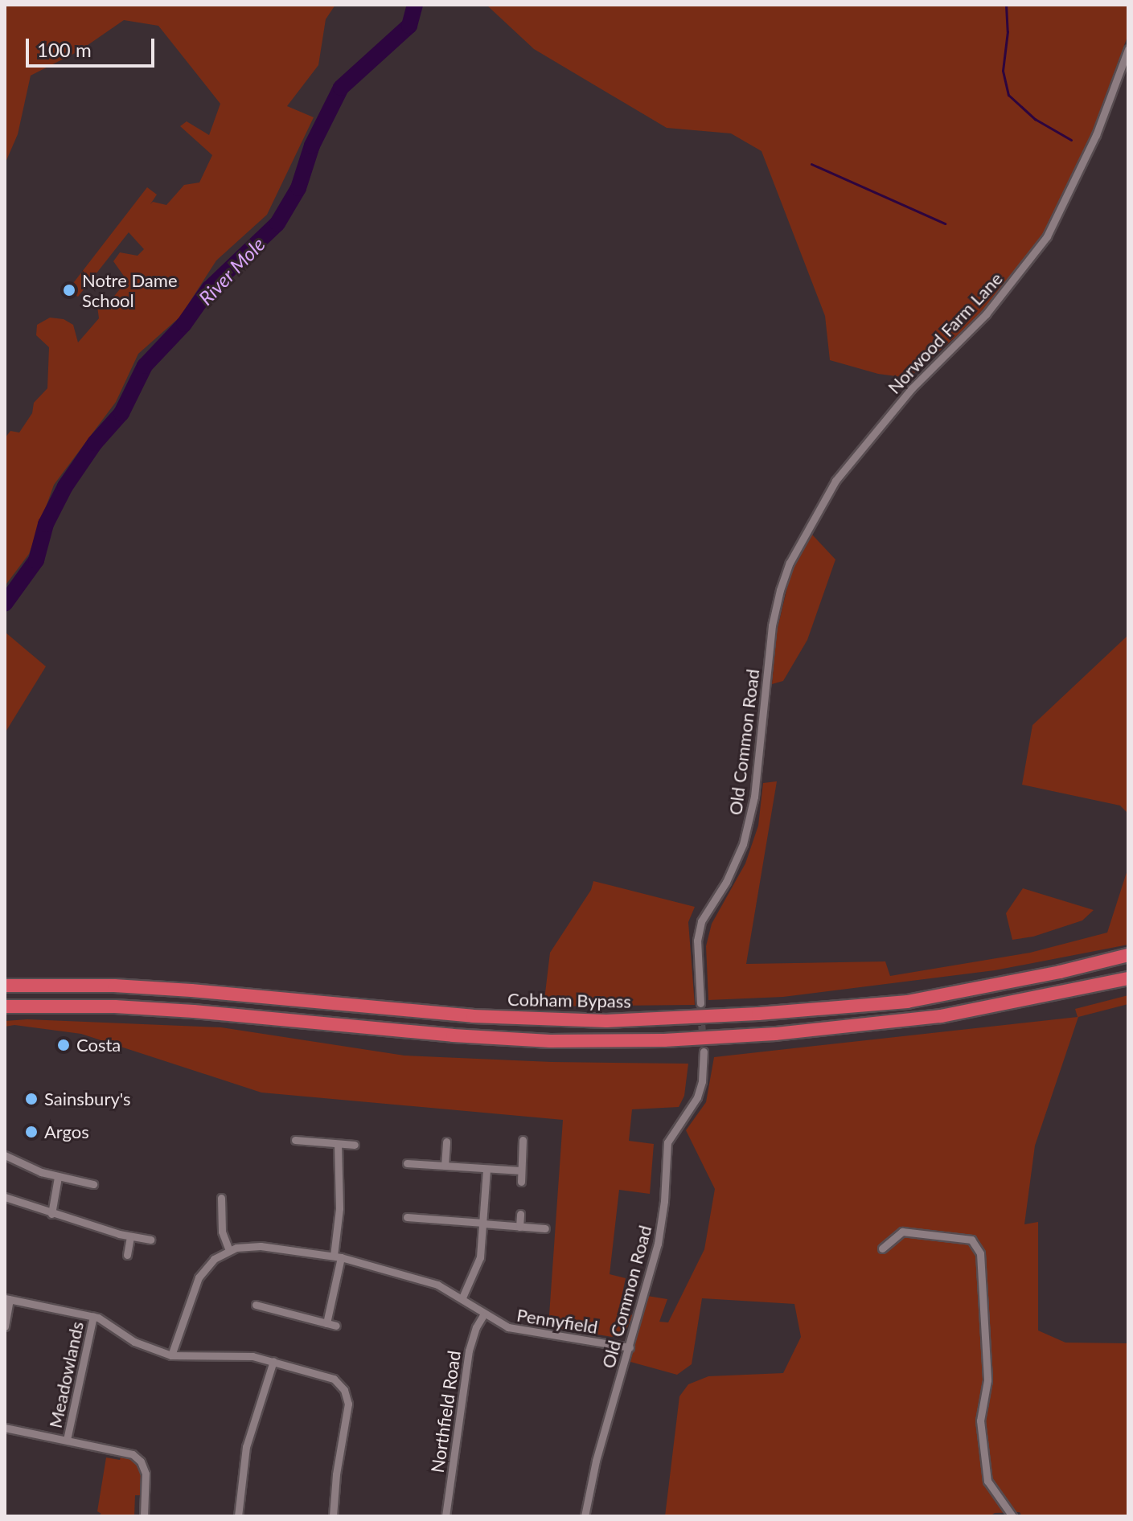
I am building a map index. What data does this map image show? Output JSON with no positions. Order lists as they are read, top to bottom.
{
  "streets": {
    "highway": ["Cobham Bypass"],
    "street": [
      "Norwood Farm Lane",
      "Old Common Road",
      "Pennyfield",
      "Meadowlands",
      "Northfield Road"
    ]
  },
  "crossings": [
    ["Norwood Farm Lane", "Old Common Road"],
    ["Old Common Road", "Pennyfield"],
    ["Pennyfield", "Northfield Road"]
  ],
  "water": ["River Mole"],
  "places": [
    "Notre Dame School",
    "Costa",
    "Sainsbury's",
    "Argos"
  ],
  "scale_bar": "100 m"
}
